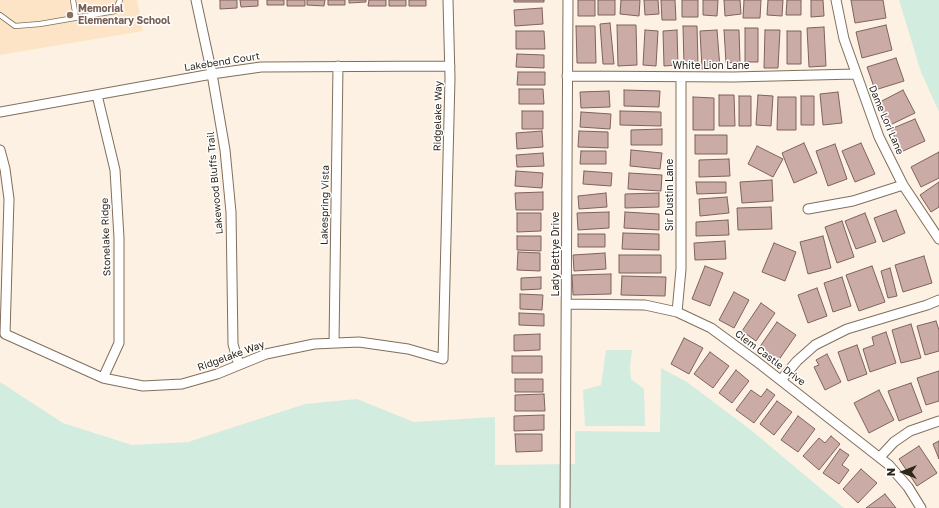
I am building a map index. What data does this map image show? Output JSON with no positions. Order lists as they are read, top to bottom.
{
  "streets": {
    "street": [
      "Lakebend Court",
      "White Lion Lane",
      "Ridgelake Way",
      "Dame Lori Lane",
      "Lakewood Bluffs Trail",
      "Sir Dustin Lane",
      "Lakespring Vista",
      "Stonelake Ridge",
      "Lady Bettye Drive",
      "Clem Castle Drive"
    ]
  },
  "crossings": [
    ["Lakebend Court", "Ridgelake Way"],
    ["Lakebend Court", "Lakewood Bluffs Trail"],
    ["Lakebend Court", "Lakespring Vista"],
    ["Lakebend Court", "Stonelake Ridge"],
    ["White Lion Lane", "Dame Lori Lane"],
    ["White Lion Lane", "Sir Dustin Lane"],
    ["White Lion Lane", "Lady Bettye Drive"],
    ["Ridgelake Way", "Lakewood Bluffs Trail"],
    ["Ridgelake Way", "Lakespring Vista"],
    ["Ridgelake Way", "Stonelake Ridge"],
    ["Sir Dustin Lane", "Clem Castle Drive"],
    ["Lady Bettye Drive", "Clem Castle Drive"]
  ],
  "places": ["Memorial Elementary School"],
  "north": "left"
}
